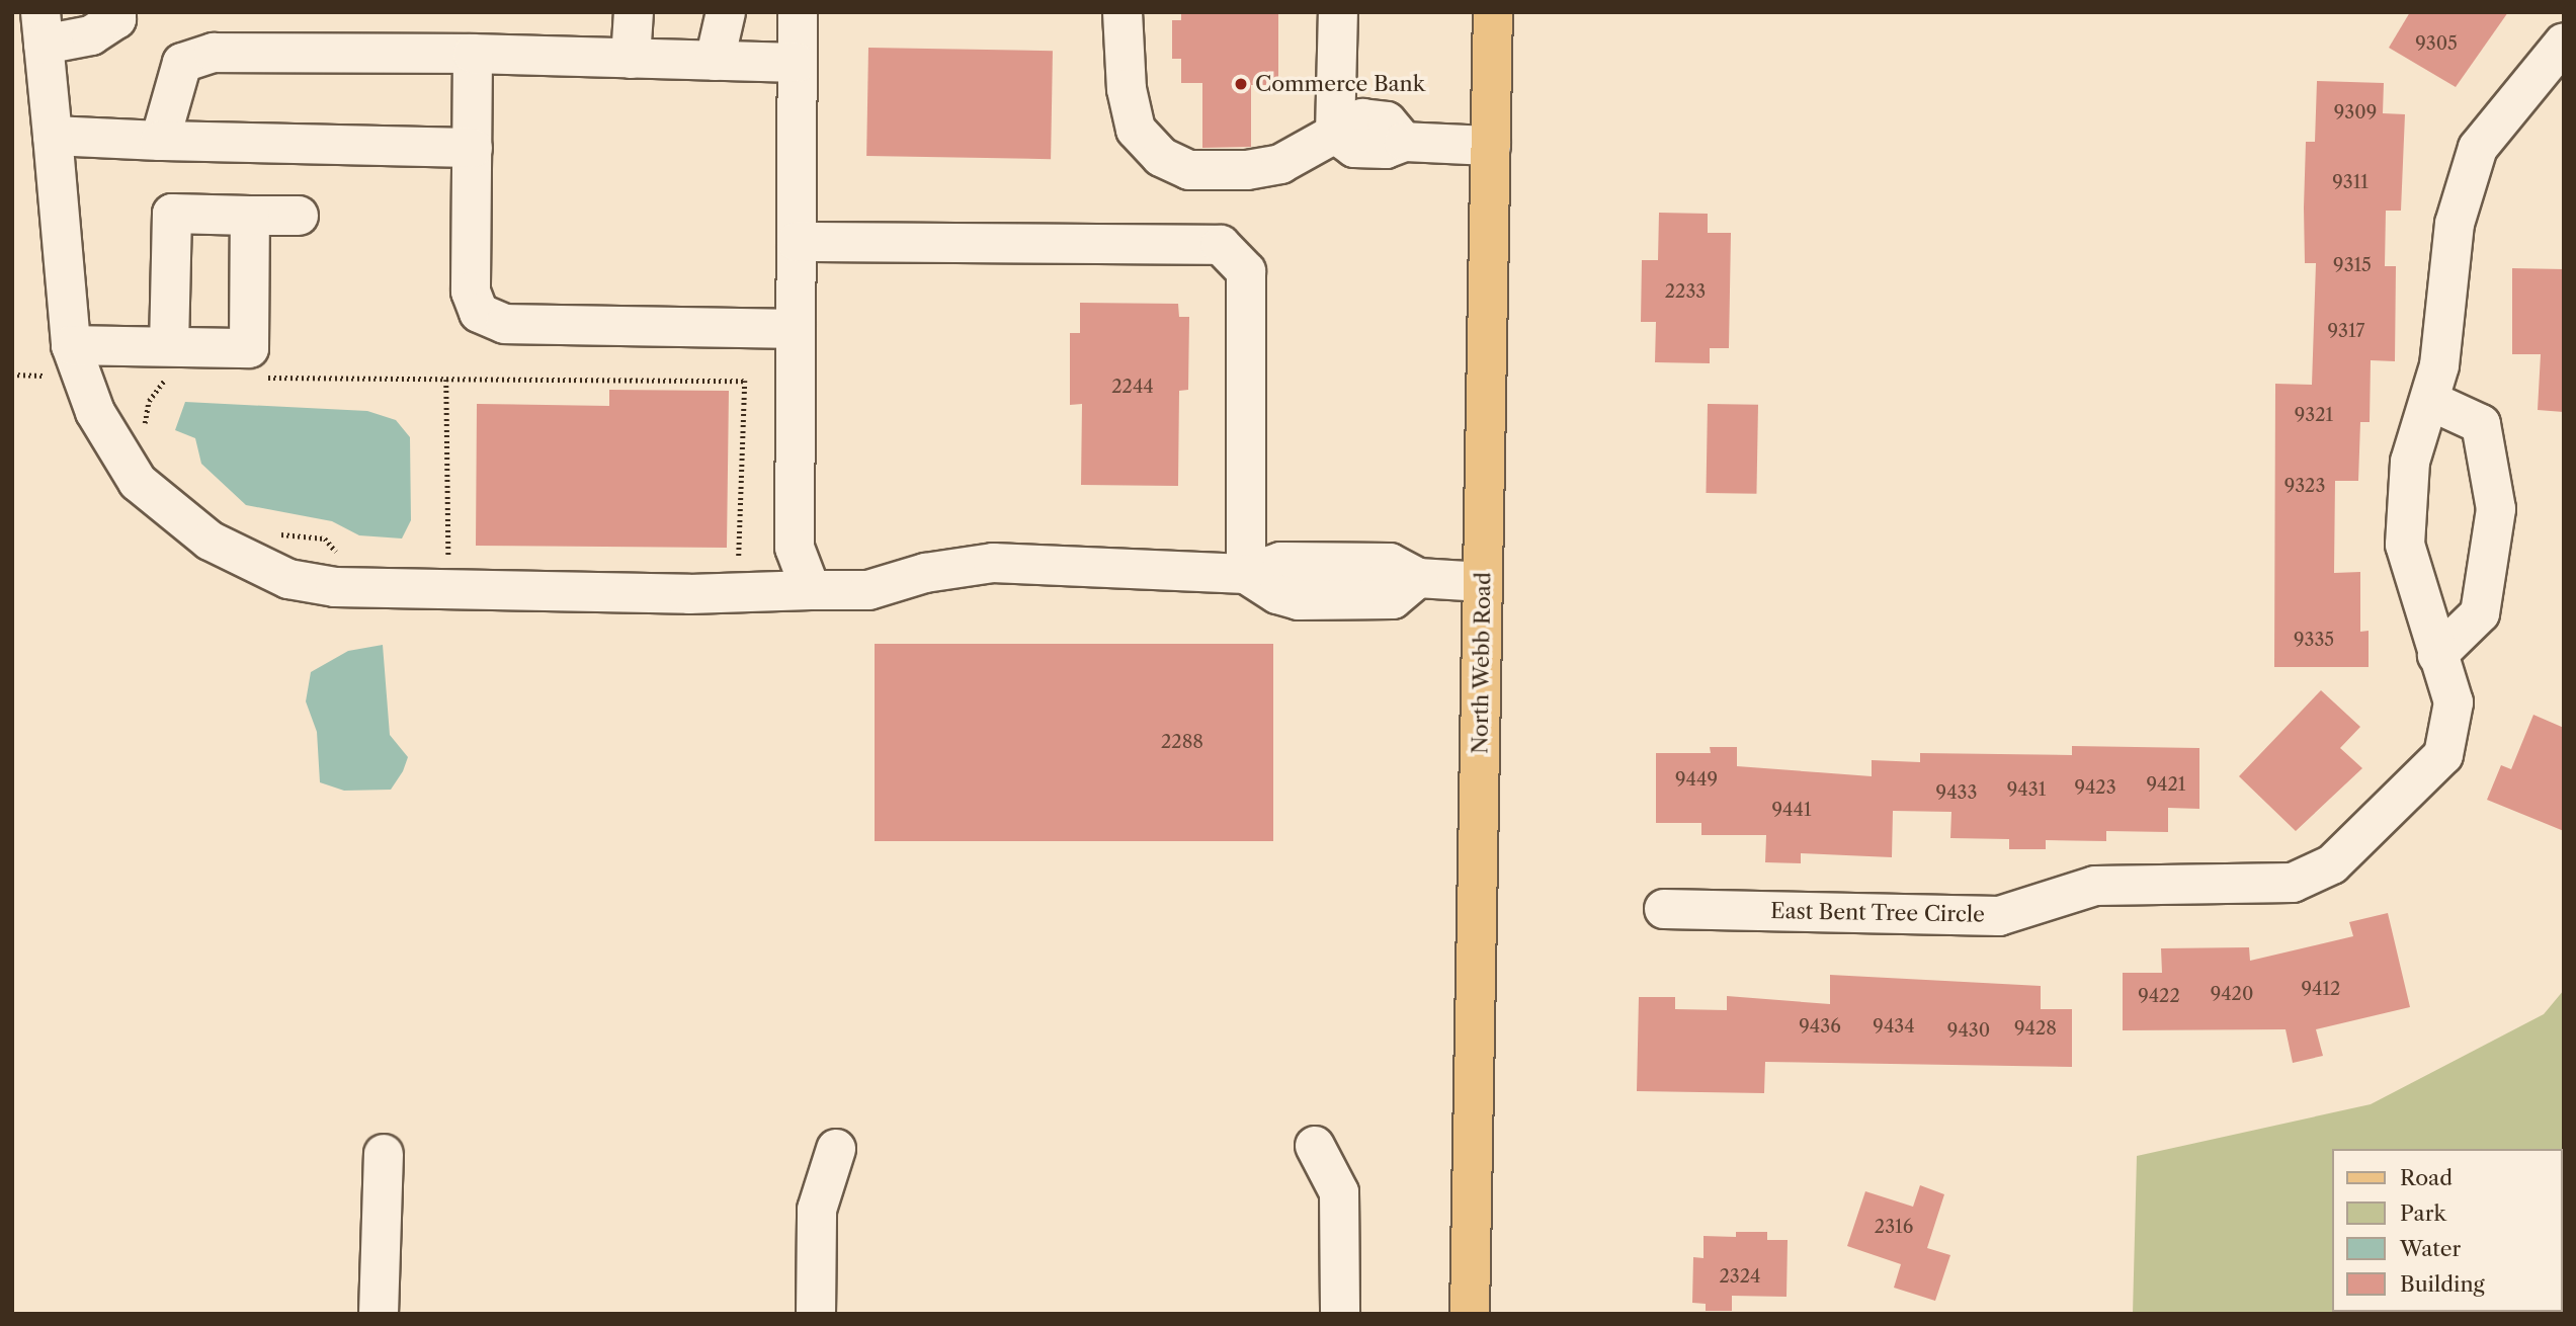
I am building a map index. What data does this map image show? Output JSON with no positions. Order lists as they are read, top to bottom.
{
  "streets": {
    "main road": ["North Webb Road"],
    "street": ["East Bent Tree Circle"]
  },
  "places": ["Commerce Bank"],
  "house_numbers": [
    "9305",
    "9309",
    "9311",
    "9315",
    "2233",
    "9317",
    "2244",
    "9321",
    "9323",
    "9335",
    "2288",
    "9449",
    "9421",
    "9423",
    "9431",
    "9433",
    "9441",
    "9412",
    "9420",
    "9422",
    "9436",
    "9434",
    "9428",
    "9430",
    "2316",
    "2324"
  ],
  "legend": [
    "Road",
    "Park",
    "Water",
    "Building"
  ]
}
